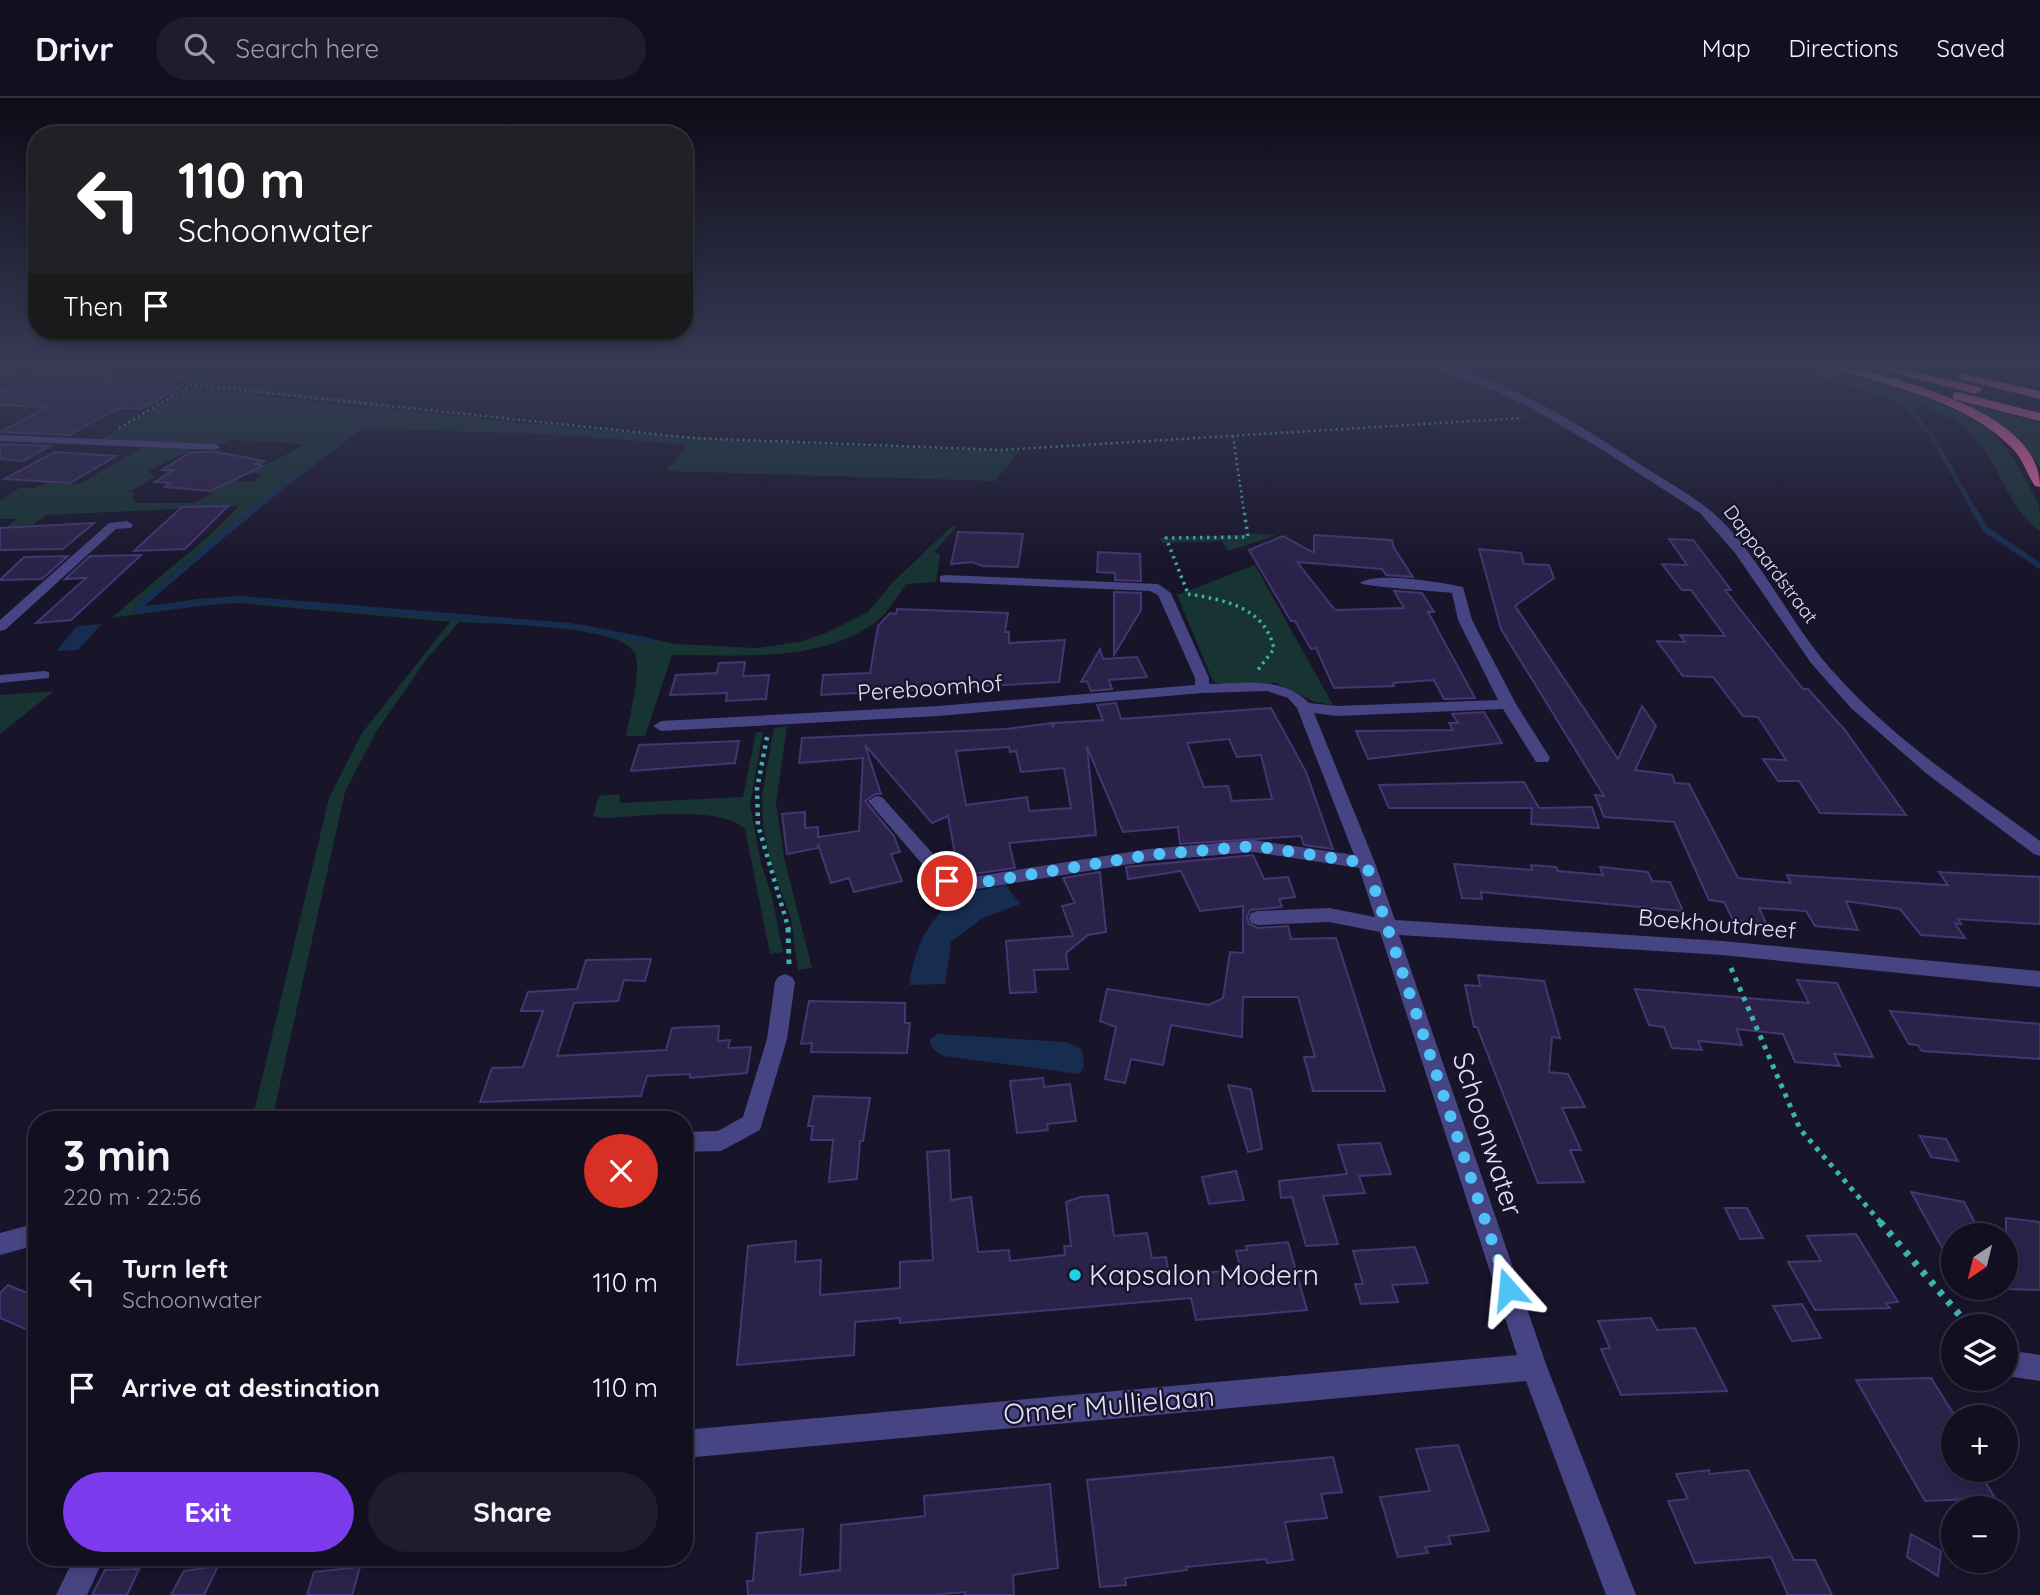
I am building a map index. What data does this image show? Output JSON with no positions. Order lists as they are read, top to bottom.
{
  "streets": {
    "street": [
      "Dappaardstraat",
      "Pereboomhof",
      "Boekhoutdreef",
      "Schoonwater",
      "Omer Mullielaan"
    ]
  },
  "crossings": [
    ["Boekhoutdreef", "Schoonwater"],
    ["Schoonwater", "Omer Mullielaan"]
  ],
  "places": ["Kapsalon Modern"],
  "north": "bottom left",
  "page": {
    "header": "Drivr",
    "search": "Search here",
    "nav": ["Map", "Directions", "Saved"],
    "turn": ["110 m", "Schoonwater"],
    "then": "Then",
    "heading": ["3 min", "220 m · 22:56"],
    "map_buttons": ["+", "−"],
    "list": [
      {
        "name": "Turn left",
        "note": "Schoonwater",
        "value": "110 m"
      },
      {
        "name": "Arrive at destination",
        "value": "110 m"
      }
    ],
    "buttons": ["Exit", "Share"]
  }
}
